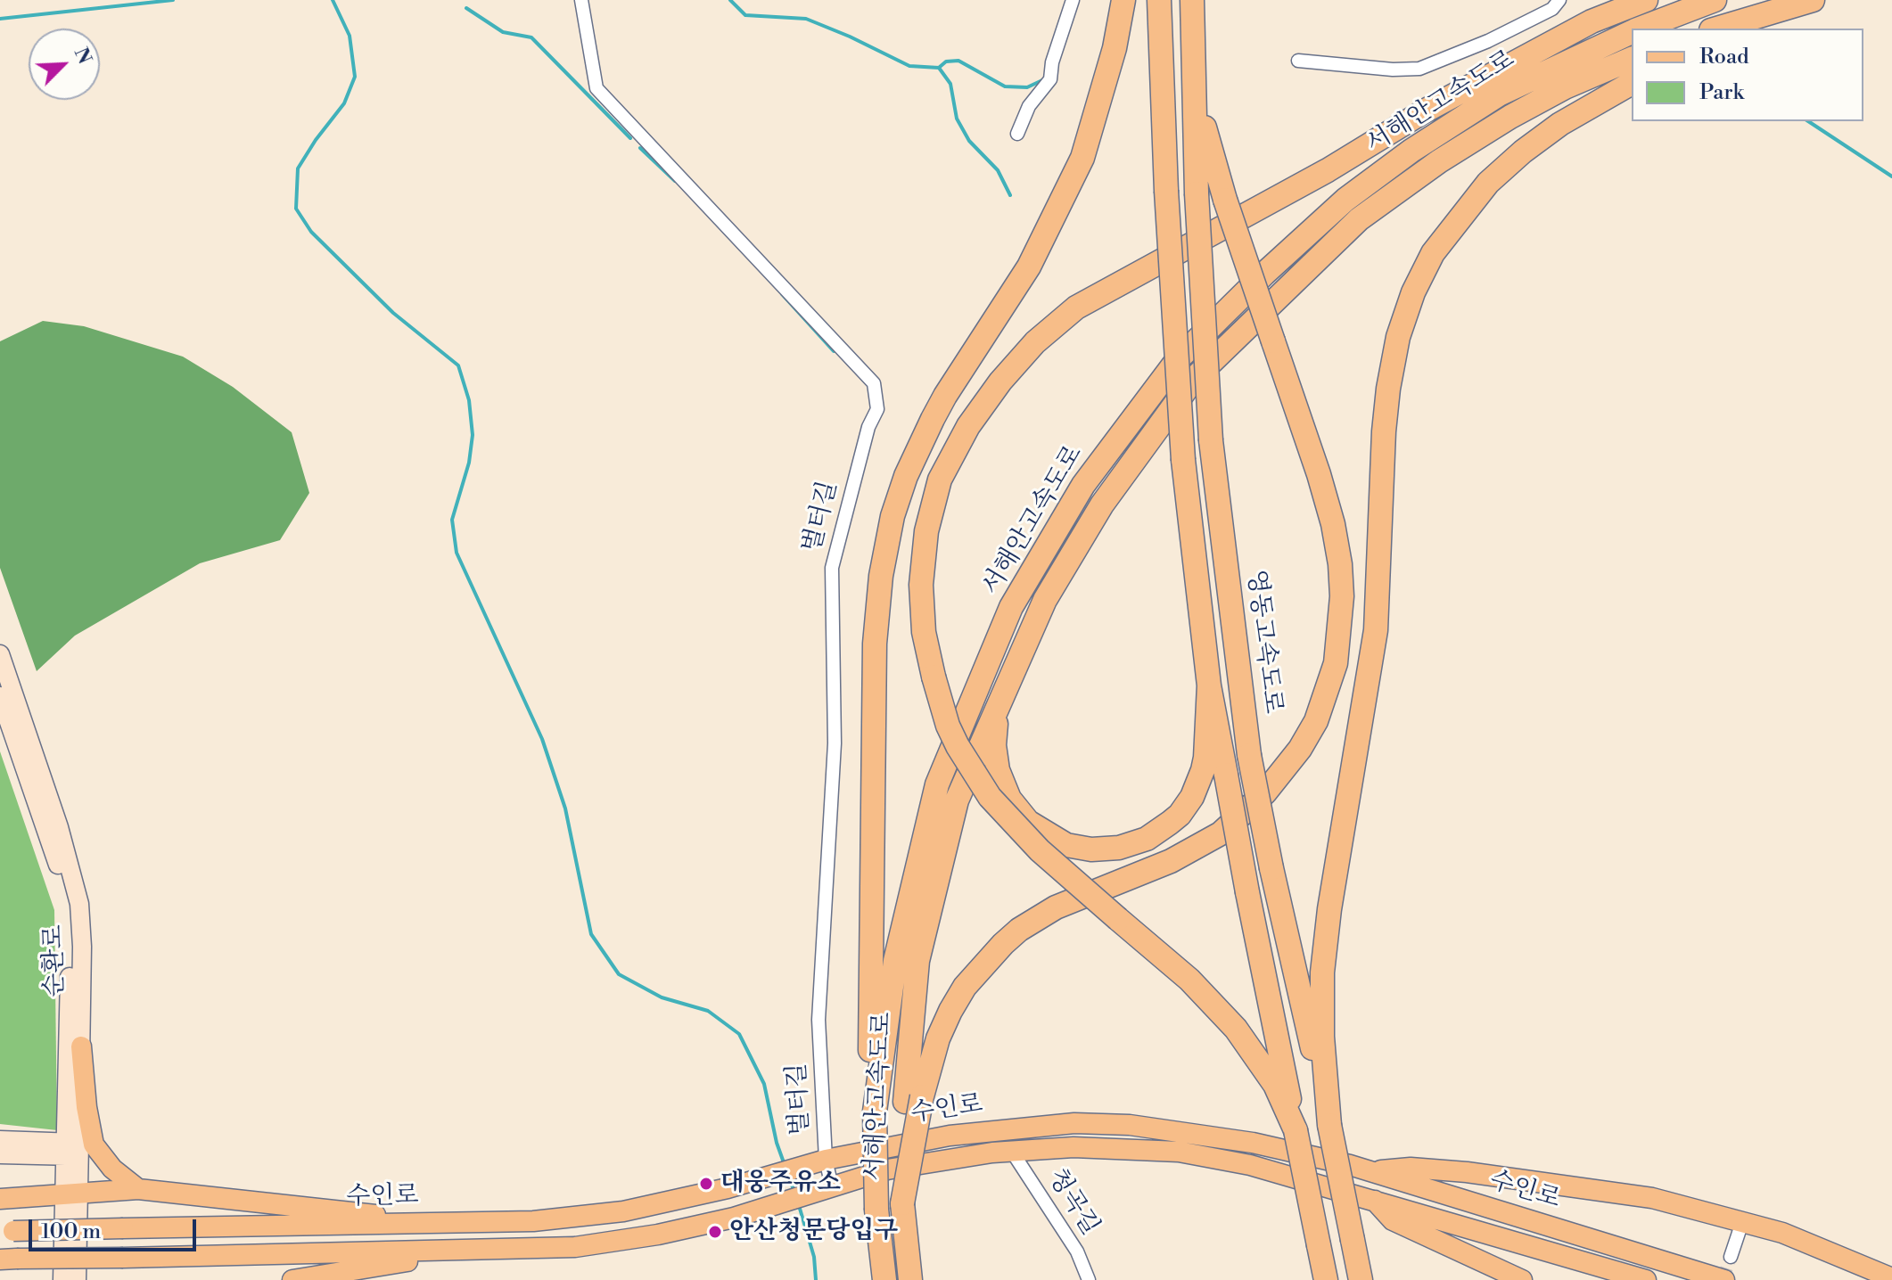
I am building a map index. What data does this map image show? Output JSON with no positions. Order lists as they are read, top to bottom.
{
  "streets": {
    "highway": ["서해안고속도로", "영동고속도로"],
    "main road": ["수인로"],
    "street": ["벌터길", "순환로", "청곡길"]
  },
  "crossings": [
    ["벌터길", "수인로"],
    ["수인로", "청곡길"]
  ],
  "places": ["대웅주유소", "안산청문당입구"],
  "legend": ["Road", "Park"],
  "scale_bar": "100 m",
  "north": "top right"
}
